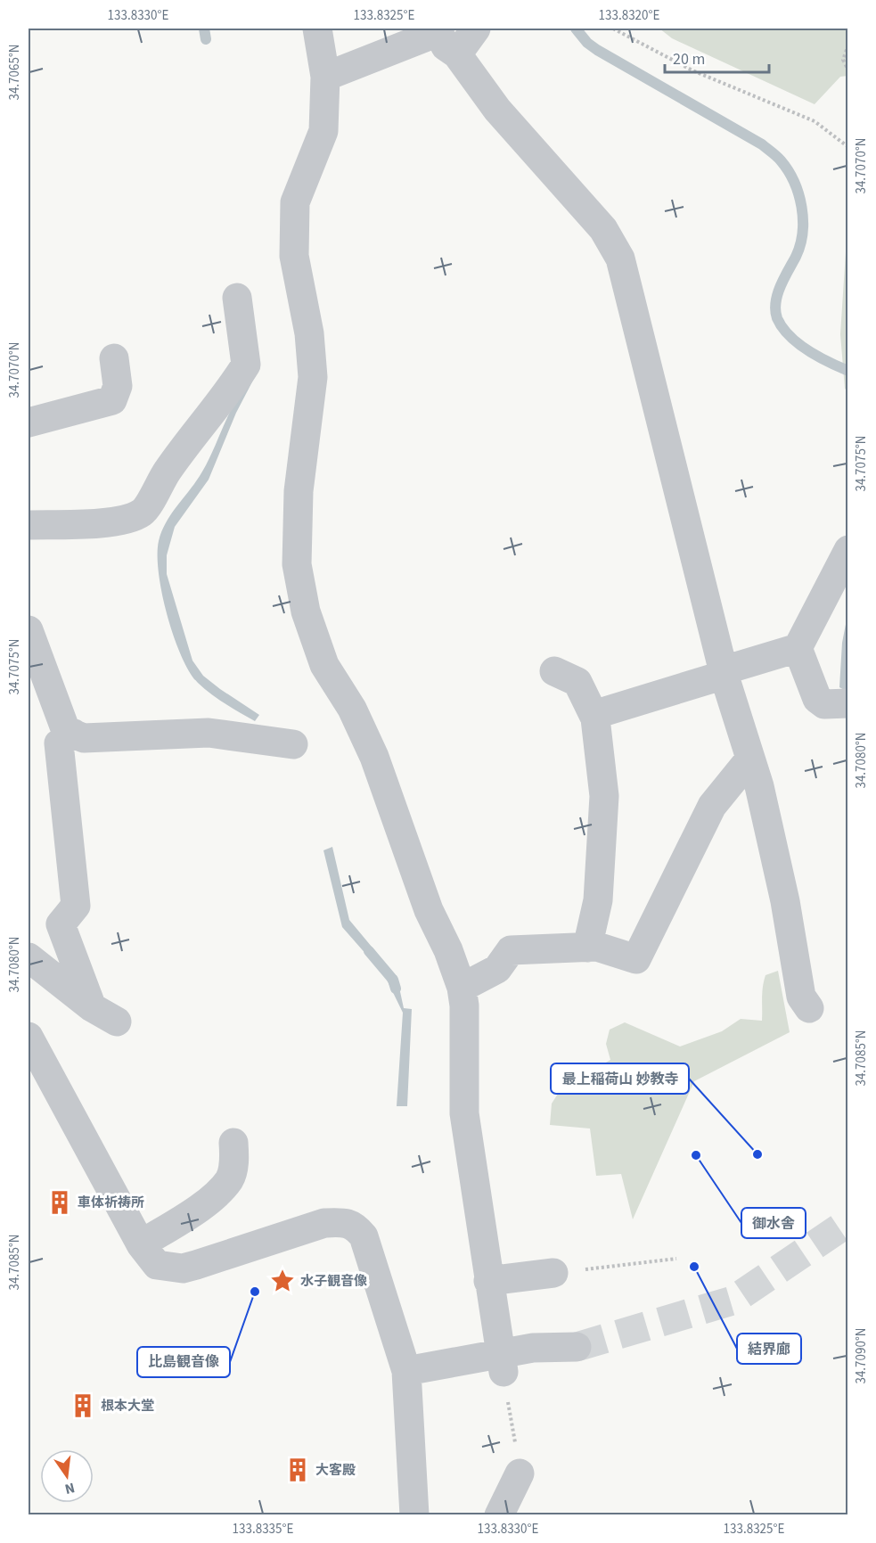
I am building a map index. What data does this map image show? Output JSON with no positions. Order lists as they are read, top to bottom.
{
  "places": {
    "other": [
      "最上稲荷山 妙教寺",
      "御水舎",
      "結界廊",
      "比島観音像"
    ],
    "building": ["車体祈祷所", "根本大堂", "大客殿"],
    "place": ["水子観音像"]
  },
  "scale_bar": "20 m",
  "north": "bottom",
  "coordinates": [
    "133.8330°E",
    "133.8325°E",
    "133.8320°E",
    "34.7065°N",
    "34.7070°N",
    "34.7075°N",
    "34.7080°N",
    "34.7085°N",
    "34.7090°N",
    "133.8335°E"
  ]
}
